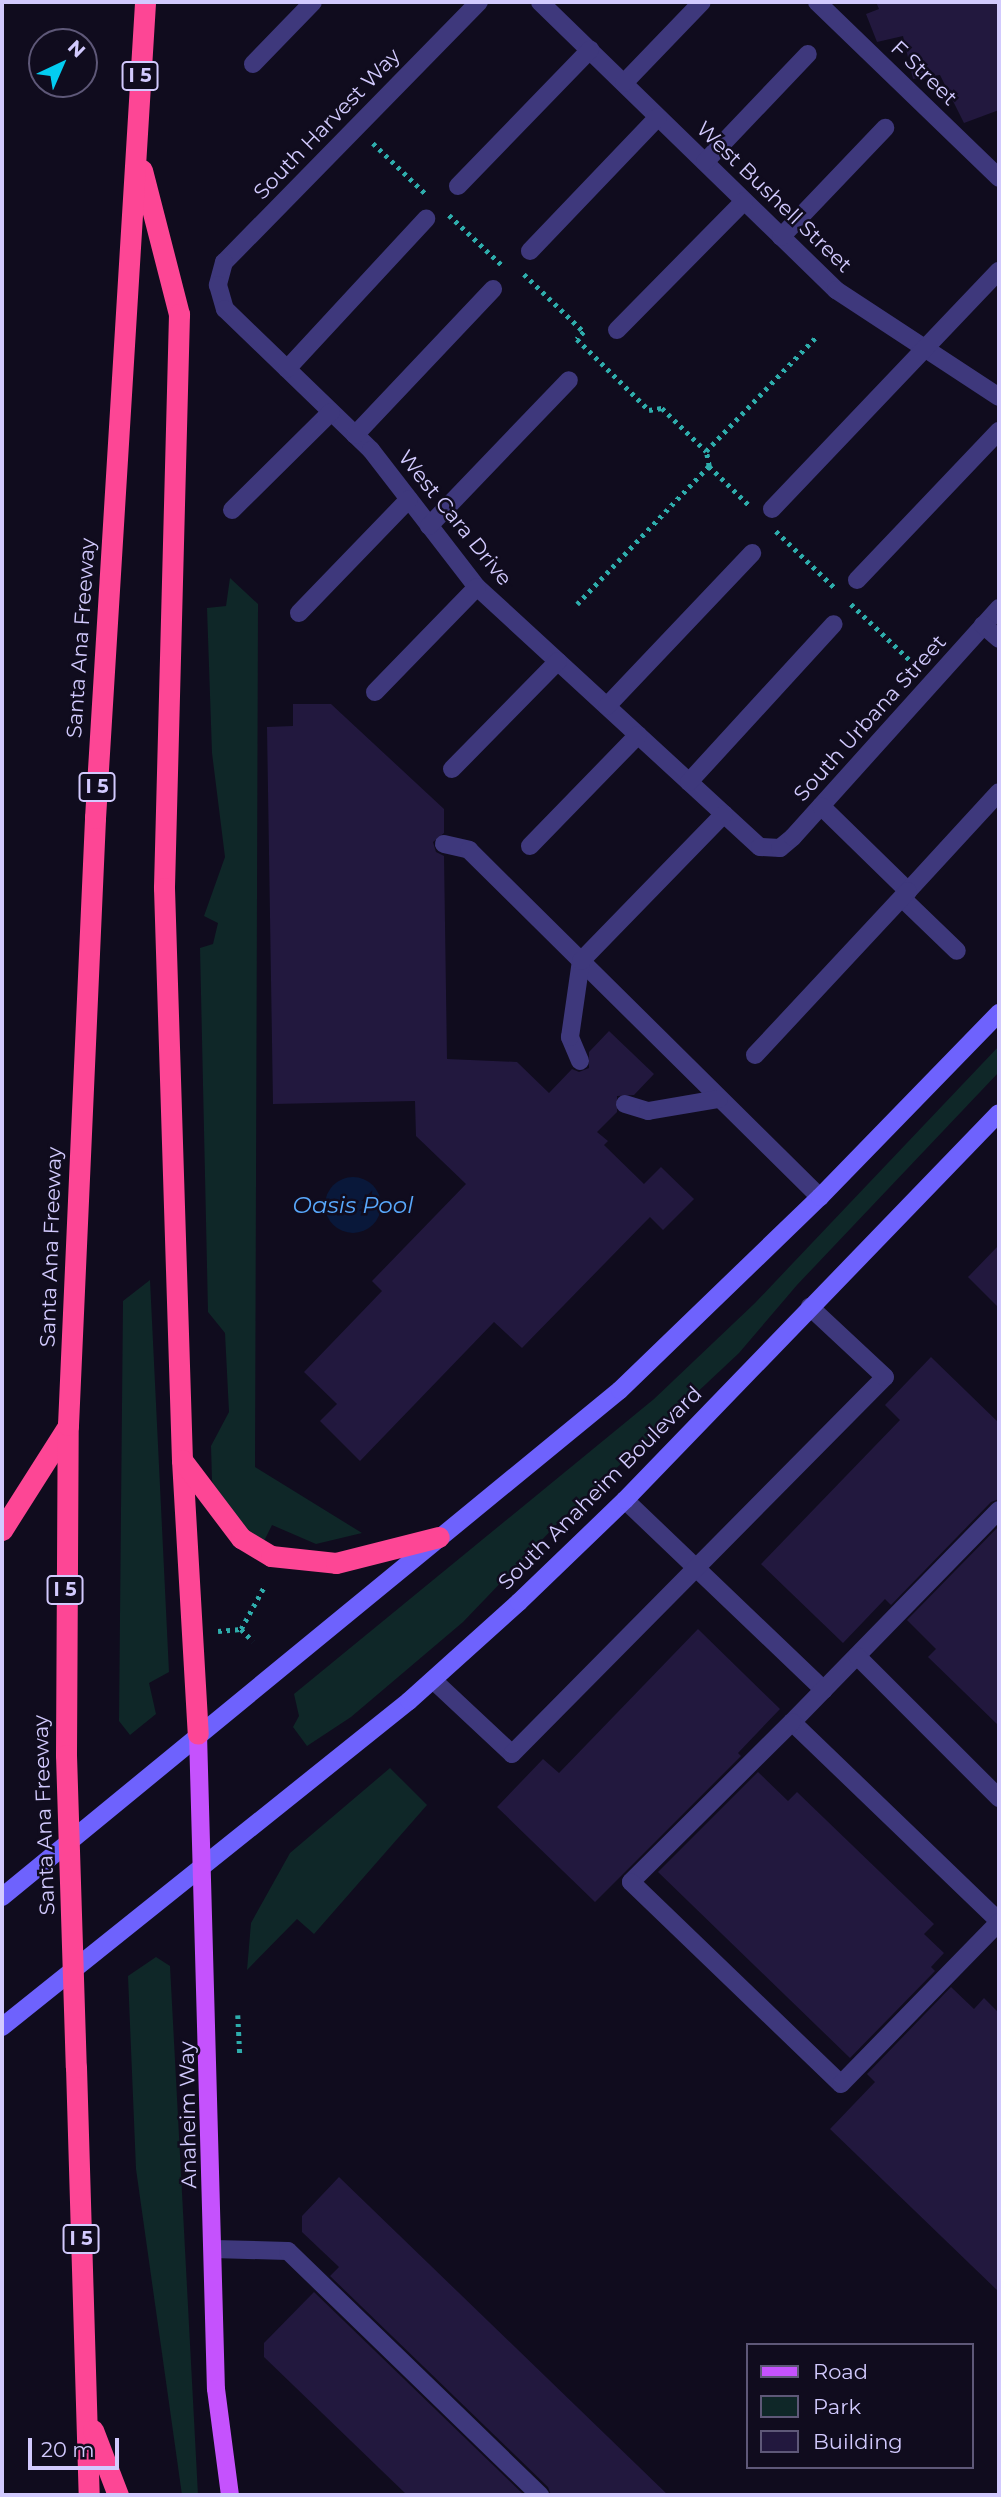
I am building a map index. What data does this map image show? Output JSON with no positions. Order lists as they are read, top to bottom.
{
  "streets": {
    "highway": ["I 5", "Santa Ana Freeway"],
    "main road": ["South Anaheim Boulevard", "Anaheim Way"],
    "lane": [
      "F Street",
      "South Harvest Way",
      "West Bushell Street",
      "West Cara Drive",
      "South Urbana Street"
    ]
  },
  "crossings": [
    ["South Harvest Way", "West Cara Drive"],
    ["West Cara Drive", "South Urbana Street"],
    ["South Anaheim Boulevard", "Anaheim Way"]
  ],
  "water": ["Oasis Pool"],
  "legend": ["Road", "Park", "Building"],
  "scale_bar": "20 m",
  "north": "top right"
}
